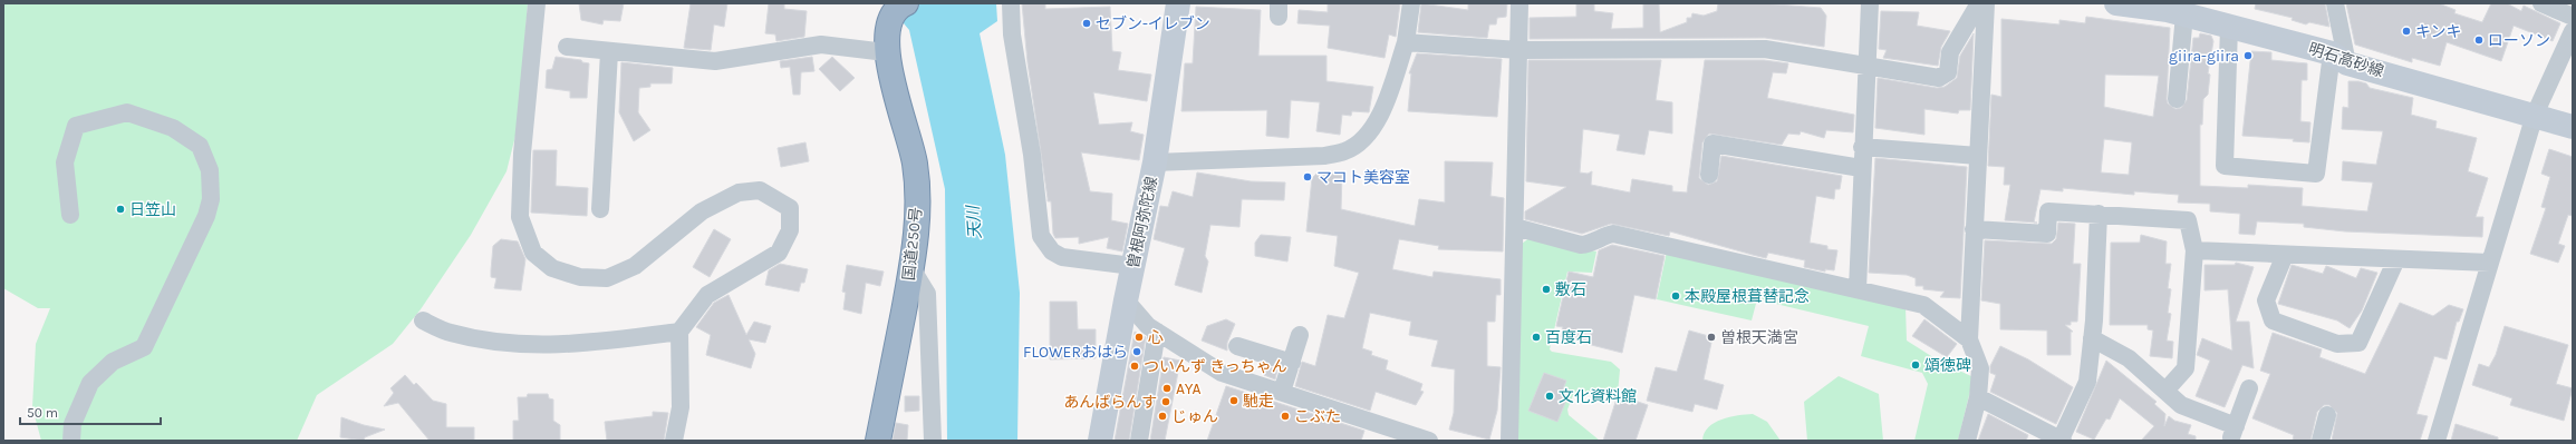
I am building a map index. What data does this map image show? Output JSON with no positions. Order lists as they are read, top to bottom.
{
  "streets": {
    "highway": ["国道250号"],
    "main road": ["明石高砂線", "曽根阿弥陀線"]
  },
  "water": ["天川"],
  "places": [
    "セブン-イレブン",
    "キンキ",
    "ローソン",
    "giira-giira",
    "マコト美容室",
    "日笠山",
    "敷石",
    "本殿屋根葺替記念",
    "心",
    "百度石",
    "曽根天満宮",
    "FLOWERおはら",
    "頌徳碑",
    "ついんず きっちゃん",
    "AYA",
    "文化資料館",
    "馳走",
    "あんばらんす",
    "じゅん",
    "こぶた"
  ],
  "scale_bar": "50 m"
}
